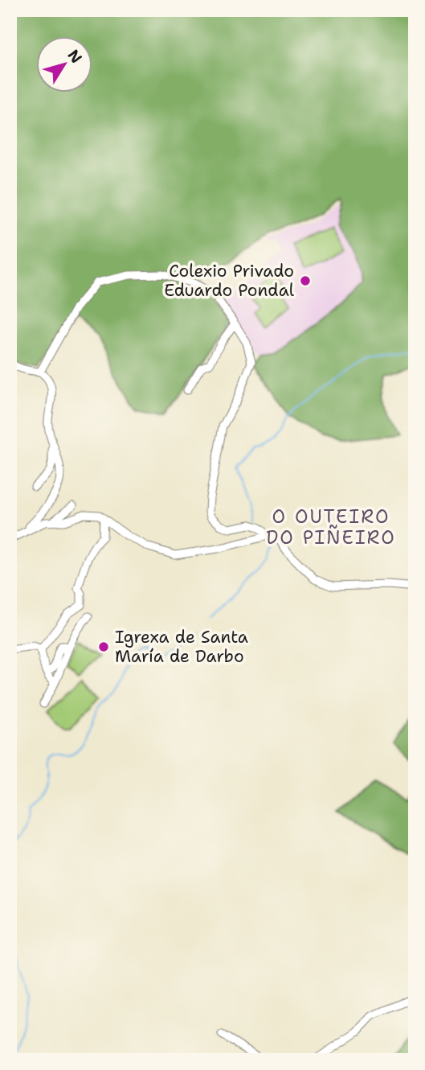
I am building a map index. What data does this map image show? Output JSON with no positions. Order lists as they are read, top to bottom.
{
  "districts": ["O OUTEIRO DO PIÑEIRO"],
  "places": ["Colexio Privado Eduardo Pondal", "Igrexa de Santa María de Darbo"],
  "north": "top right"
}
